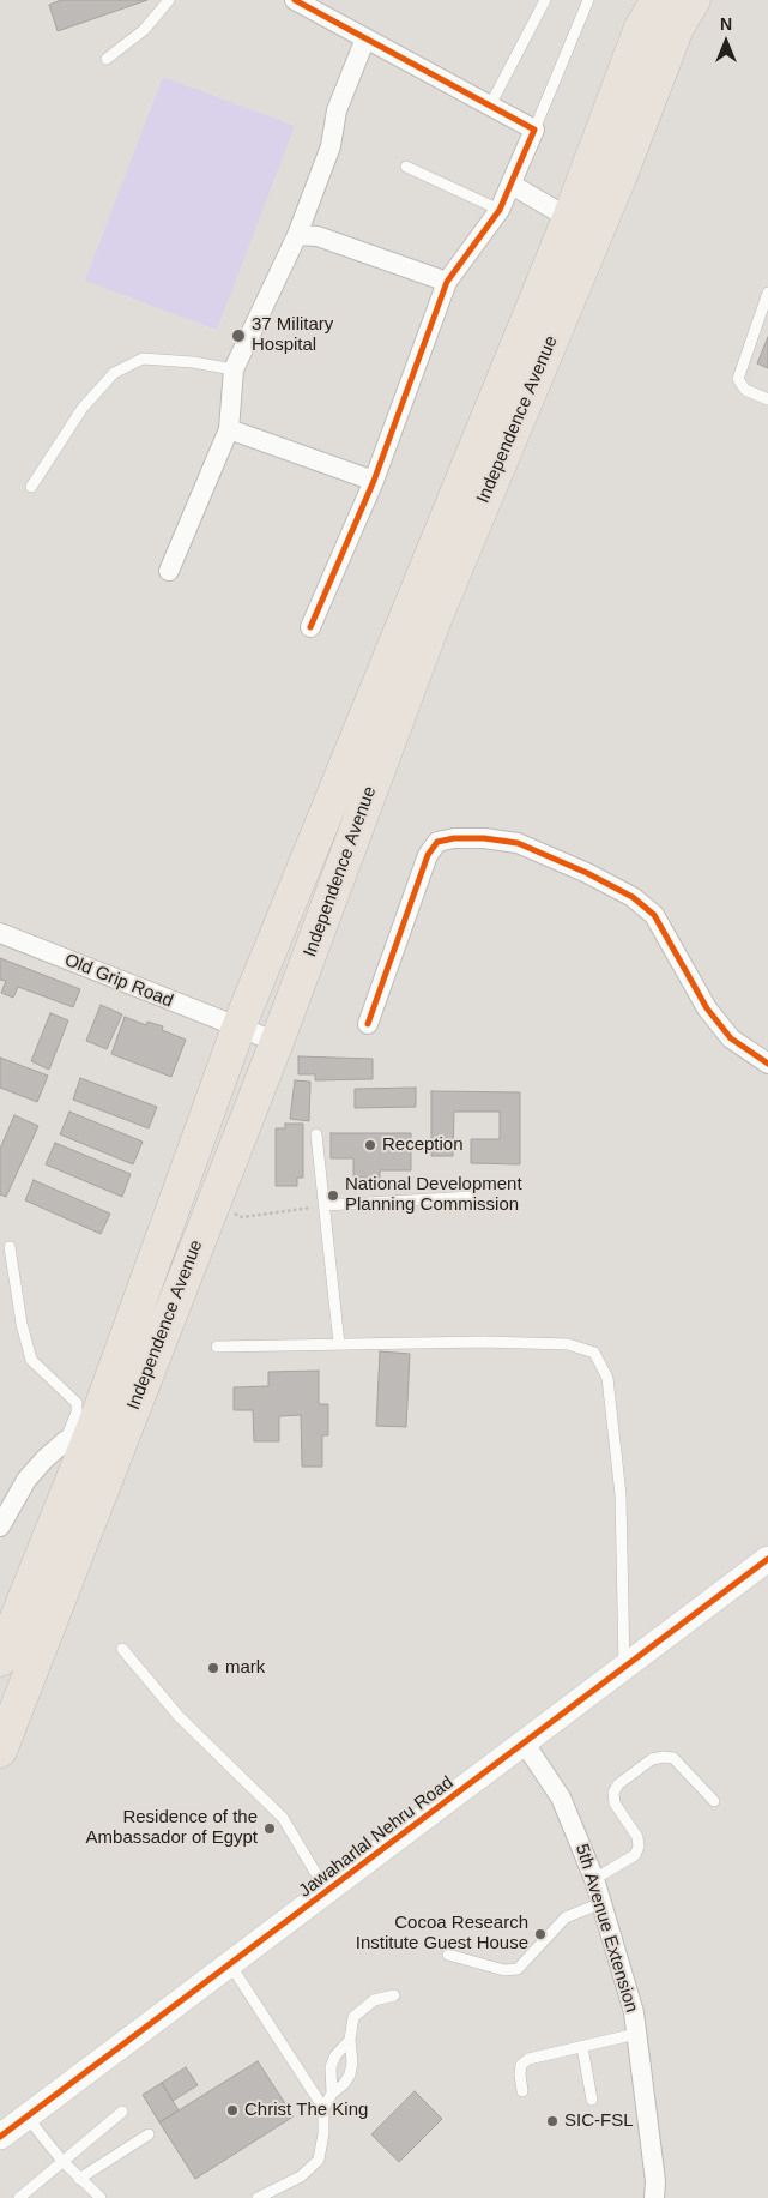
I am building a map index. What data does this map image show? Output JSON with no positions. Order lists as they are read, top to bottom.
{
  "streets": {
    "highway": ["Independence Avenue"],
    "street": ["Old Grip Road", "Jawaharlal Nehru Road", "5th Avenue Extension"]
  },
  "crossings": [
    ["Independence Avenue", "Old Grip Road"],
    ["Jawaharlal Nehru Road", "5th Avenue Extension"]
  ],
  "places": [
    "37 Military Hospital",
    "Reception",
    "National Development Planning Commission",
    "mark",
    "Residence of the Ambassador of Egypt",
    "Cocoa Research Institute Guest House",
    "Christ The King",
    "SIC-FSL"
  ],
  "north": "top"
}
